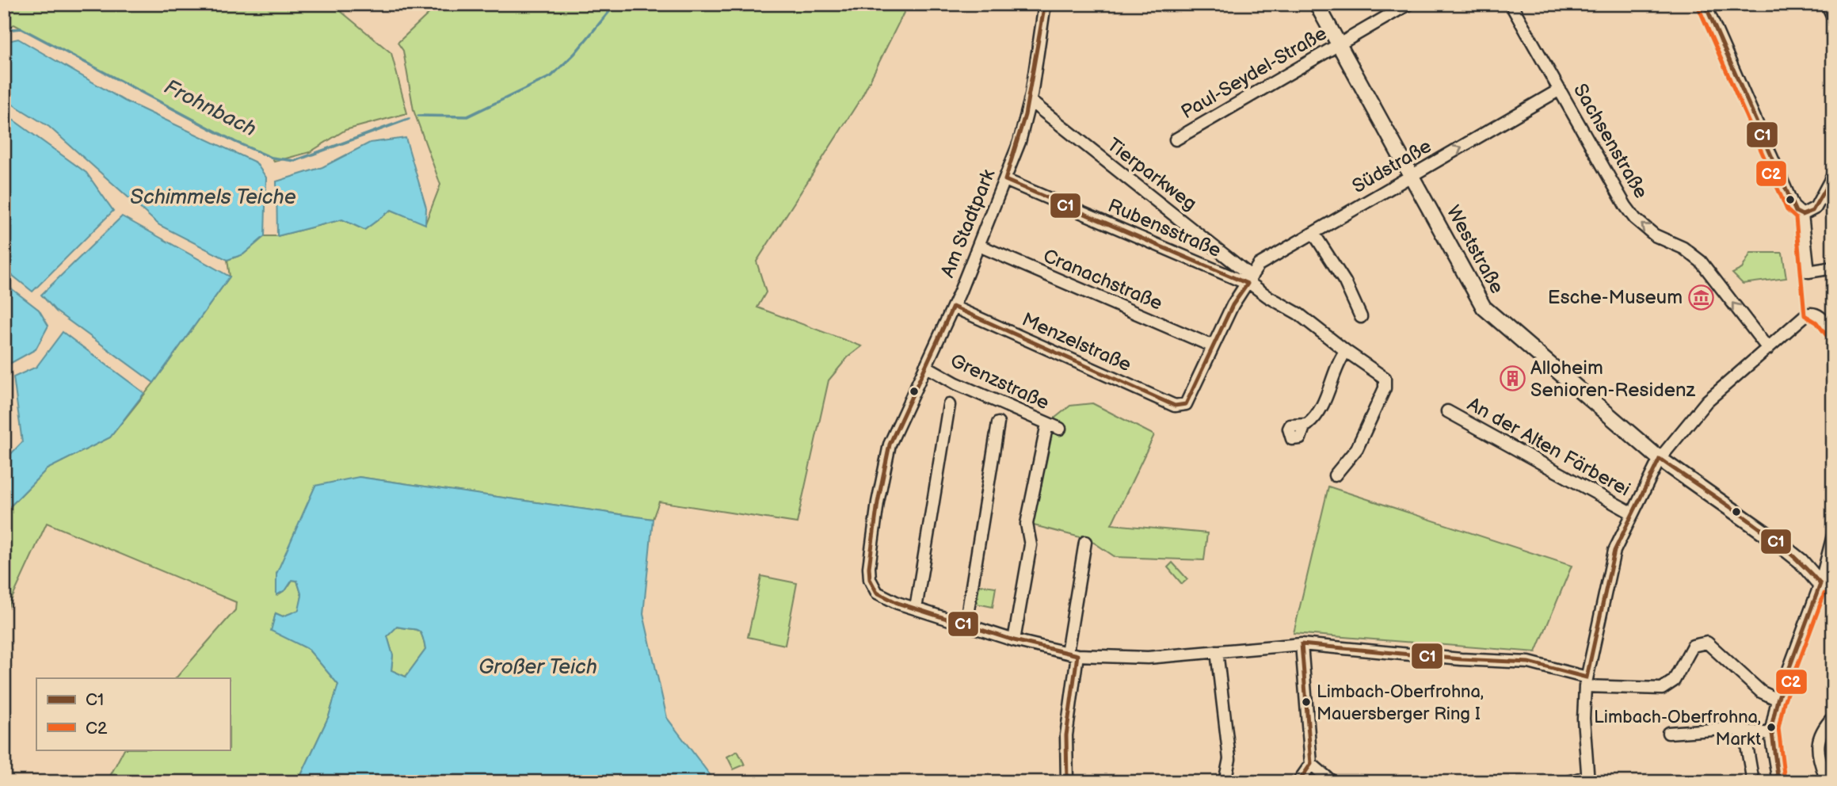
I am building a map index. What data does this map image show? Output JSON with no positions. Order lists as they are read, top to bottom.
{
  "streets": {
    "main road": ["Weststraße"],
    "street": [
      "Paul-Seydel-Straße",
      "Sachsenstraße",
      "Südstraße",
      "Tierparkweg",
      "Am Stadtpark",
      "Rubensstraße",
      "Cranachstraße",
      "Menzelstraße",
      "Grenzstraße",
      "An der Alten Färberei"
    ]
  },
  "crossings": [
    ["Paul-Seydel-Straße", "Weststraße"],
    ["Sachsenstraße", "Südstraße"],
    ["Südstraße", "Tierparkweg"],
    ["Südstraße", "Rubensstraße"],
    ["Südstraße", "Weststraße"],
    ["Südstraße", "Cranachstraße"],
    ["Südstraße", "Menzelstraße"],
    ["Tierparkweg", "Am Stadtpark"],
    ["Tierparkweg", "Rubensstraße"],
    ["Am Stadtpark", "Rubensstraße"],
    ["Am Stadtpark", "Cranachstraße"],
    ["Am Stadtpark", "Menzelstraße"],
    ["Am Stadtpark", "Grenzstraße"]
  ],
  "one_way": ["Sachsenstraße"],
  "water": ["Frohnbach", "Schimmels Teiche", "Großer Teich"],
  "places": {
    "museum": ["Esche-Museum"],
    "building": ["Alloheim Senioren-Residenz"],
    "other": ["Limbach-Oberfrohna, Mauersberger Ring I", "Limbach-Oberfrohna, Markt"]
  },
  "lines": ["transit line C1", "transit line C2"],
  "legend": ["C1", "C2"]
}
